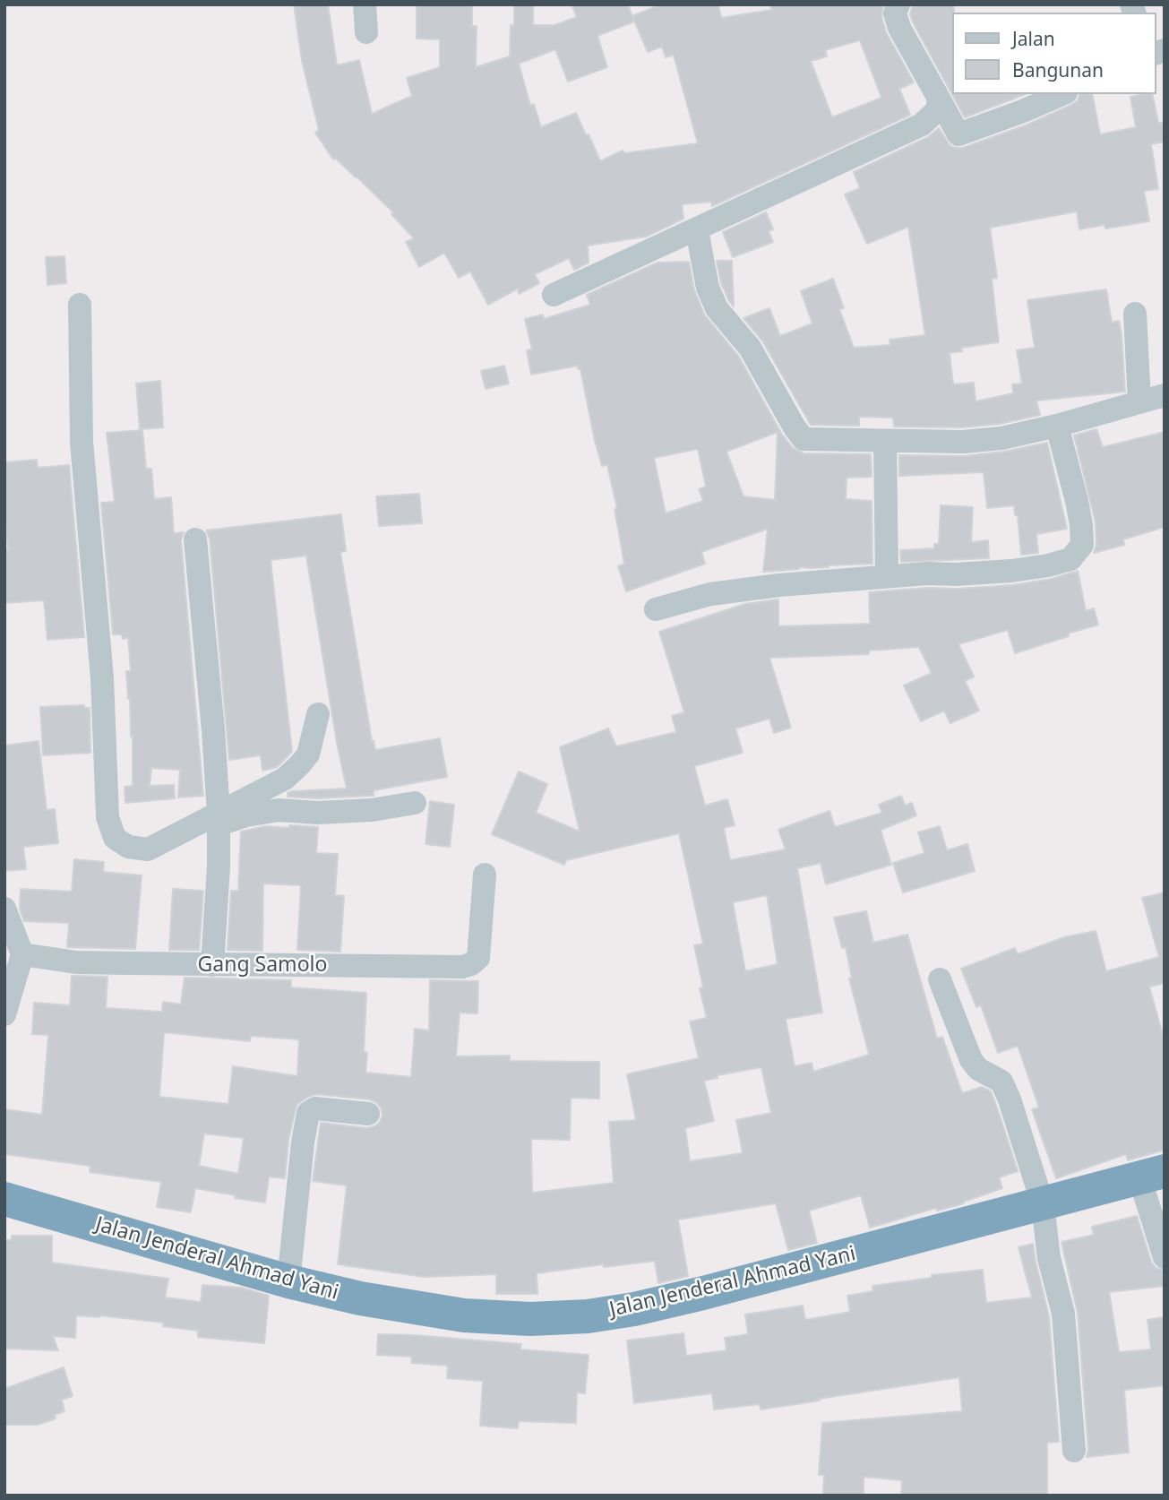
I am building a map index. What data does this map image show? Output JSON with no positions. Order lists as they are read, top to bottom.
{
  "streets": {
    "highway": ["Jalan Jenderal Ahmad Yani"],
    "street": ["Gang Samolo"]
  },
  "legend": ["Jalan", "Bangunan"]
}
